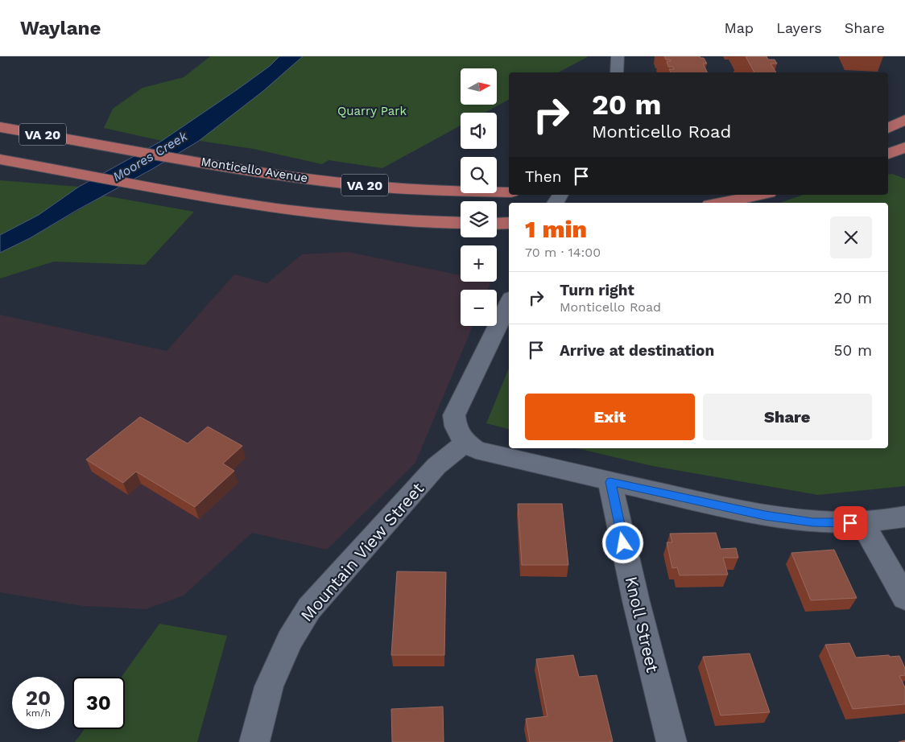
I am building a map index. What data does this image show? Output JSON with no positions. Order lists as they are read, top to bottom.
{
  "streets": {
    "main road": ["VA 20", "Monticello Avenue"],
    "street": ["Mountain View Street", "Knoll Street"]
  },
  "water": ["Moores Creek"],
  "parks": ["Quarry Park"],
  "north": "right",
  "page": {
    "header": "Waylane",
    "nav": ["Map", "Layers", "Share"],
    "map_buttons": ["+", "−"],
    "turn": ["20 m", "Monticello Road"],
    "then": "Then",
    "heading": ["1 min", "70 m · 14:00"],
    "list": [
      {
        "name": "Turn right",
        "note": "Monticello Road",
        "value": "20 m"
      },
      {
        "name": "Arrive at destination",
        "value": "50 m"
      }
    ],
    "buttons": ["Exit", "Share"],
    "speed": "20 km/h",
    "limit": "30"
  }
}
